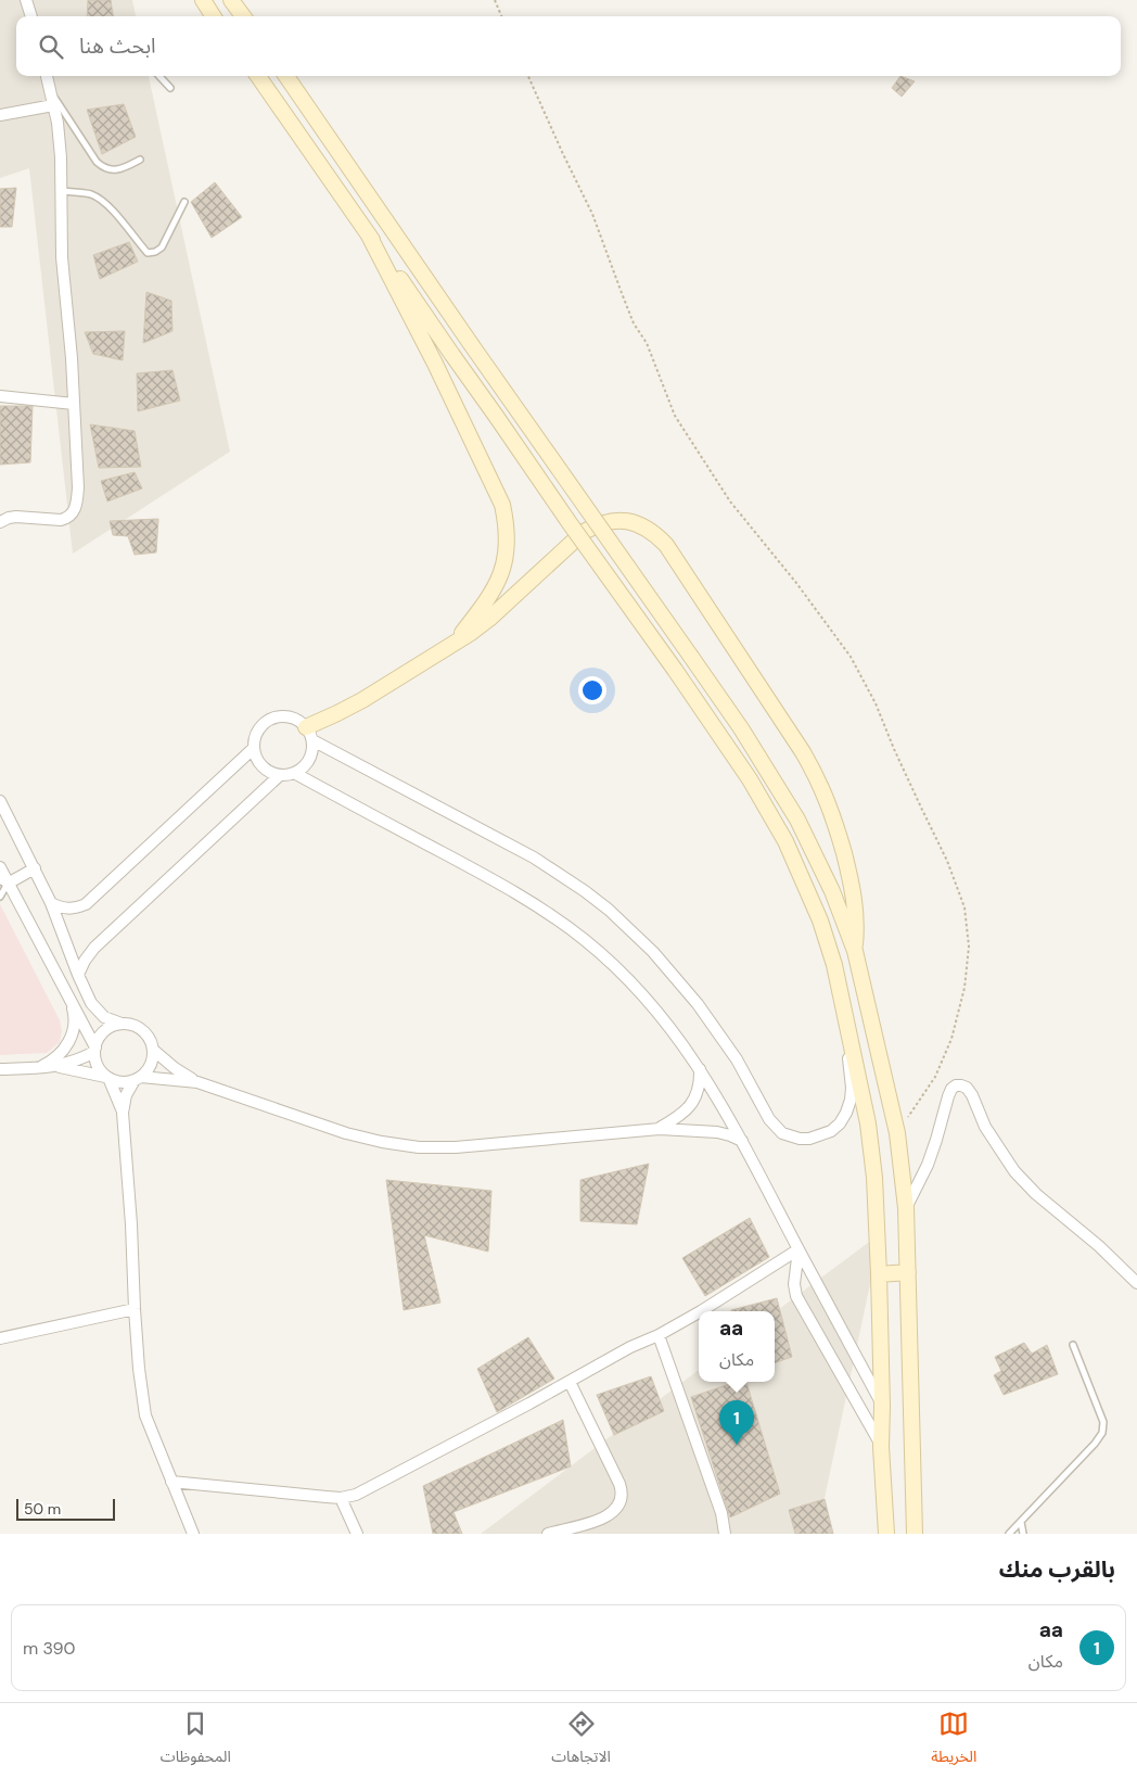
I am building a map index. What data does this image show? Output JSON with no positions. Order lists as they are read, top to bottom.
{
  "scale_bar": "50 m",
  "page": {
    "search": "ابحث هنا",
    "popup": ["aa", "مكان"],
    "pins": "1",
    "scale": "50 m",
    "heading": "بالقرب منك",
    "list": [
      {
        "mark": "1",
        "name": "aa",
        "note": "مكان",
        "value": "390 m"
      }
    ],
    "nav": ["الخريطة", "الاتجاهات", "المحفوظات"]
  }
}
